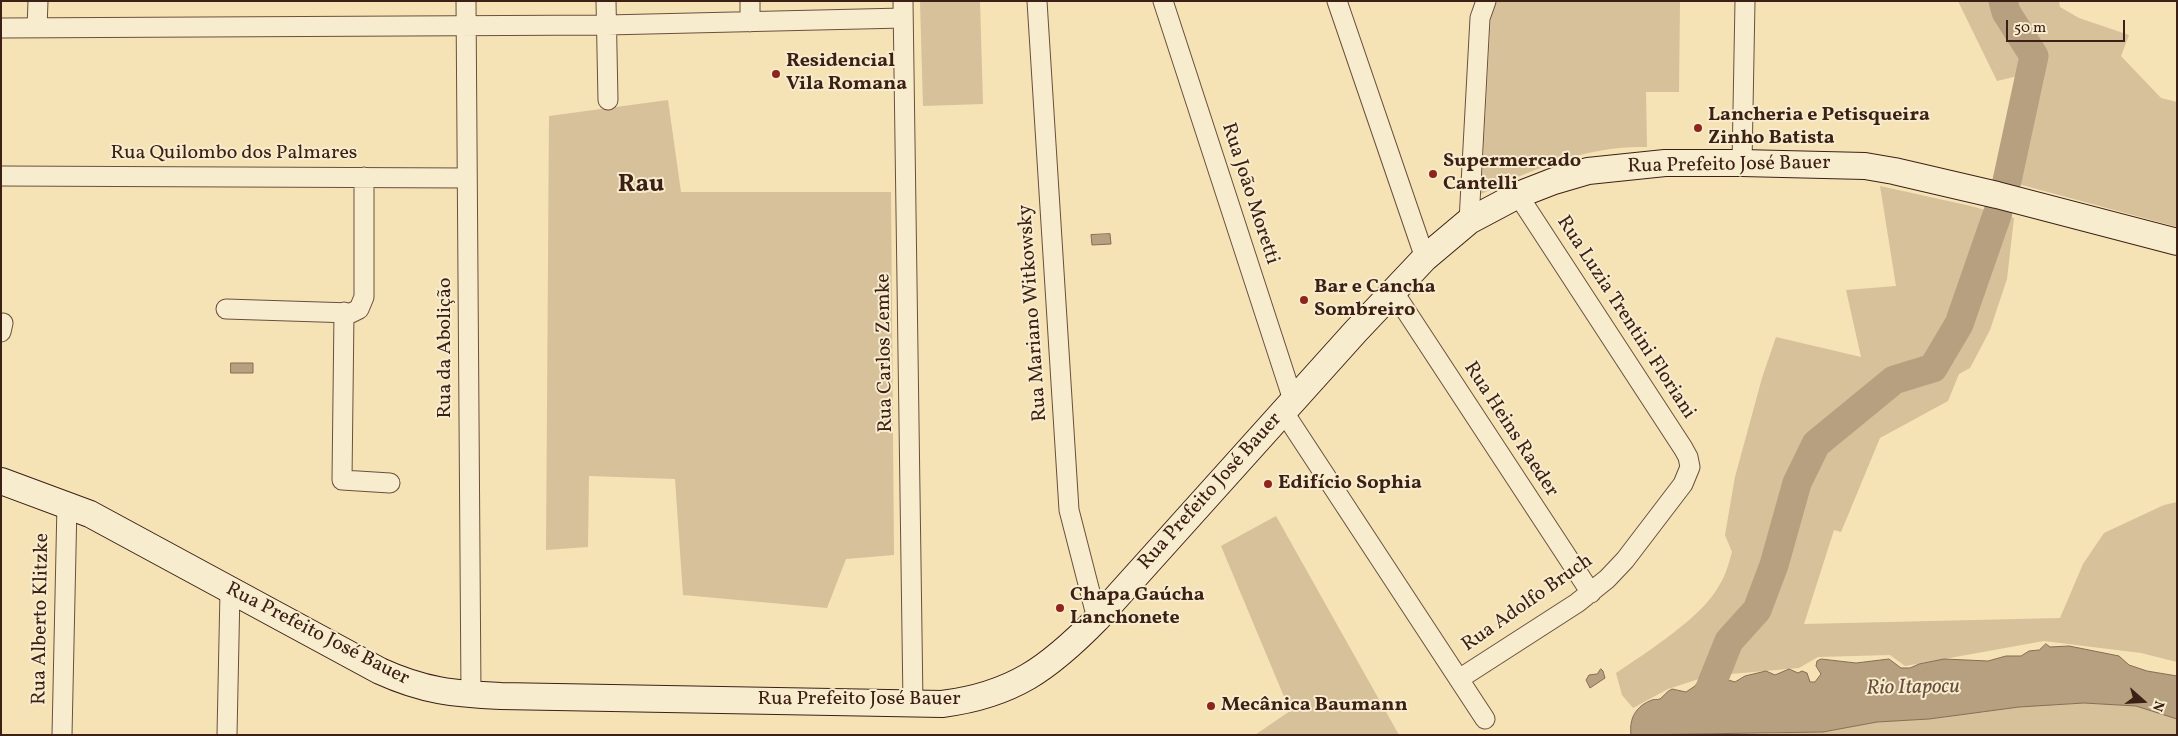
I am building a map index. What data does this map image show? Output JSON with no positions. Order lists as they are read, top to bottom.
{
  "streets": {
    "street": [
      "Rua Quilombo dos Palmares",
      "Rua Prefeito José Bauer",
      "Rua João Moretti",
      "Rua Mariano Witkowsky",
      "Rua Luzia Trentini Floriani",
      "Rua da Abolição",
      "Rua Carlos Zemke",
      "Rua Heins Raeder",
      "Rua Adolfo Bruch",
      "Rua Alberto Klitzke"
    ]
  },
  "crossings": [
    ["Rua Quilombo dos Palmares", "Rua da Abolição"],
    ["Rua Prefeito José Bauer", "Rua João Moretti"],
    ["Rua Prefeito José Bauer", "Rua Mariano Witkowsky"],
    ["Rua Prefeito José Bauer", "Rua Luzia Trentini Floriani"],
    ["Rua Prefeito José Bauer", "Rua da Abolição"],
    ["Rua Prefeito José Bauer", "Rua Carlos Zemke"],
    ["Rua Prefeito José Bauer", "Rua Heins Raeder"],
    ["Rua Prefeito José Bauer", "Rua Alberto Klitzke"],
    ["Rua João Moretti", "Rua Adolfo Bruch"],
    ["Rua Luzia Trentini Floriani", "Rua Adolfo Bruch"],
    ["Rua Heins Raeder", "Rua Adolfo Bruch"]
  ],
  "districts": ["Rau"],
  "water": ["Rio Itapocu"],
  "places": [
    "Residencial Vila Romana",
    "Lancheria e Petisqueira Zinho Batista",
    "Supermercado Cantelli",
    "Bar e Cancha Sombreiro",
    "Edifício Sophia",
    "Chapa Gaúcha Lanchonete",
    "Mecânica Baumann"
  ],
  "scale_bar": "50 m",
  "north": "right"
}
